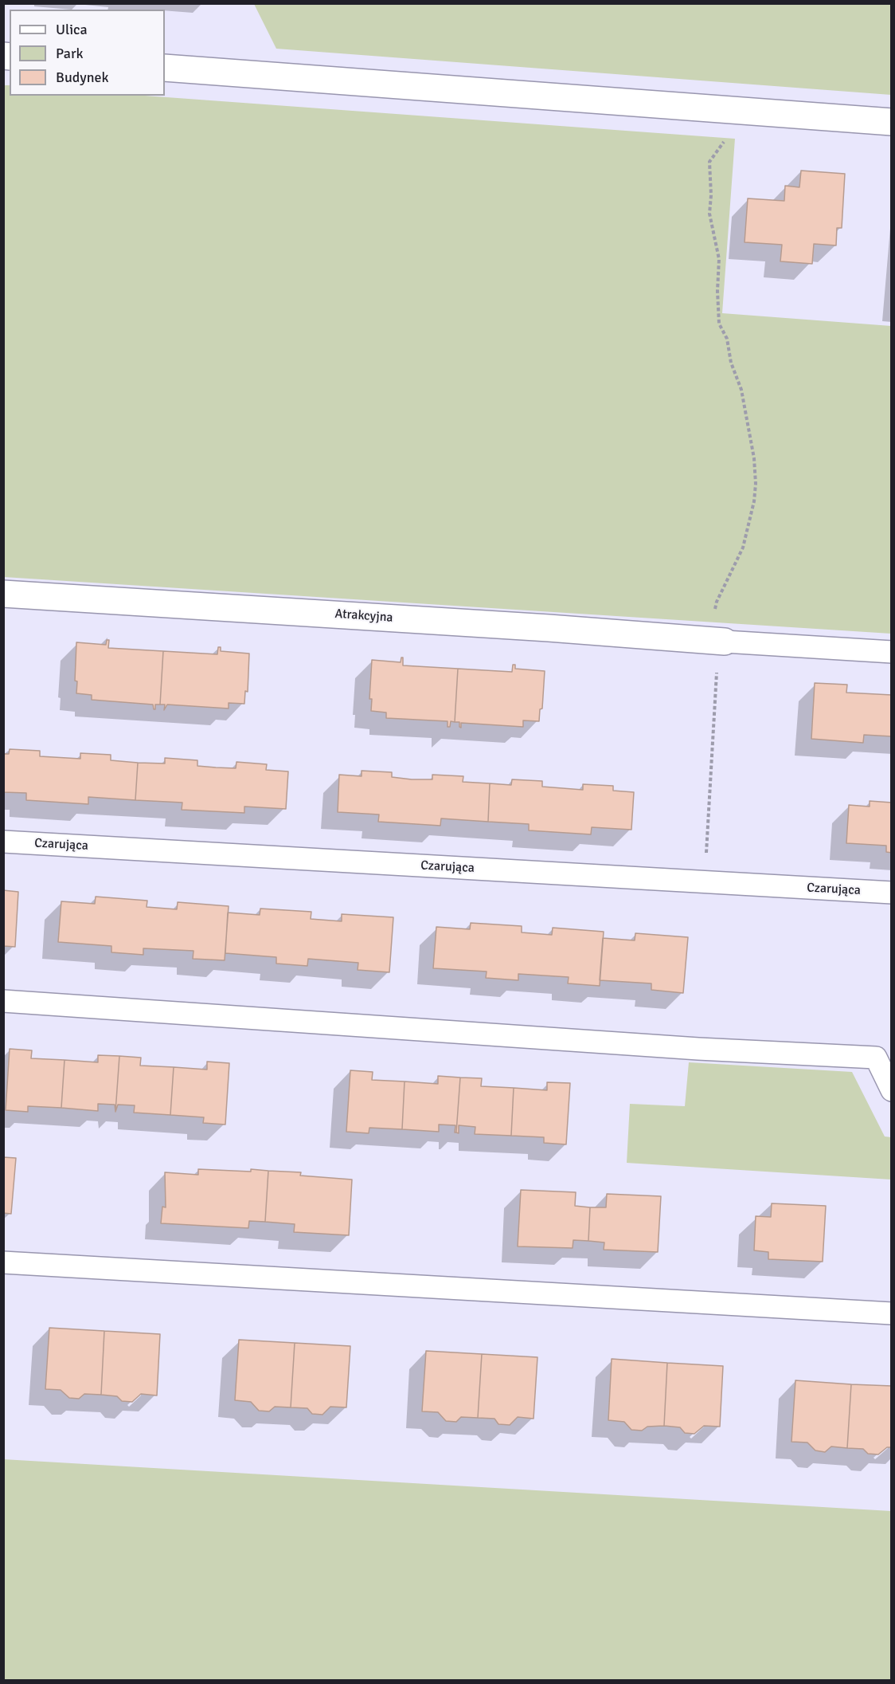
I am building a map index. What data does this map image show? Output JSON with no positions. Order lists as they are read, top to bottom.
{
  "streets": {
    "street": ["Atrakcyjna"],
    "lane": ["Czarująca"]
  },
  "legend": ["Ulica", "Park", "Budynek"]
}
